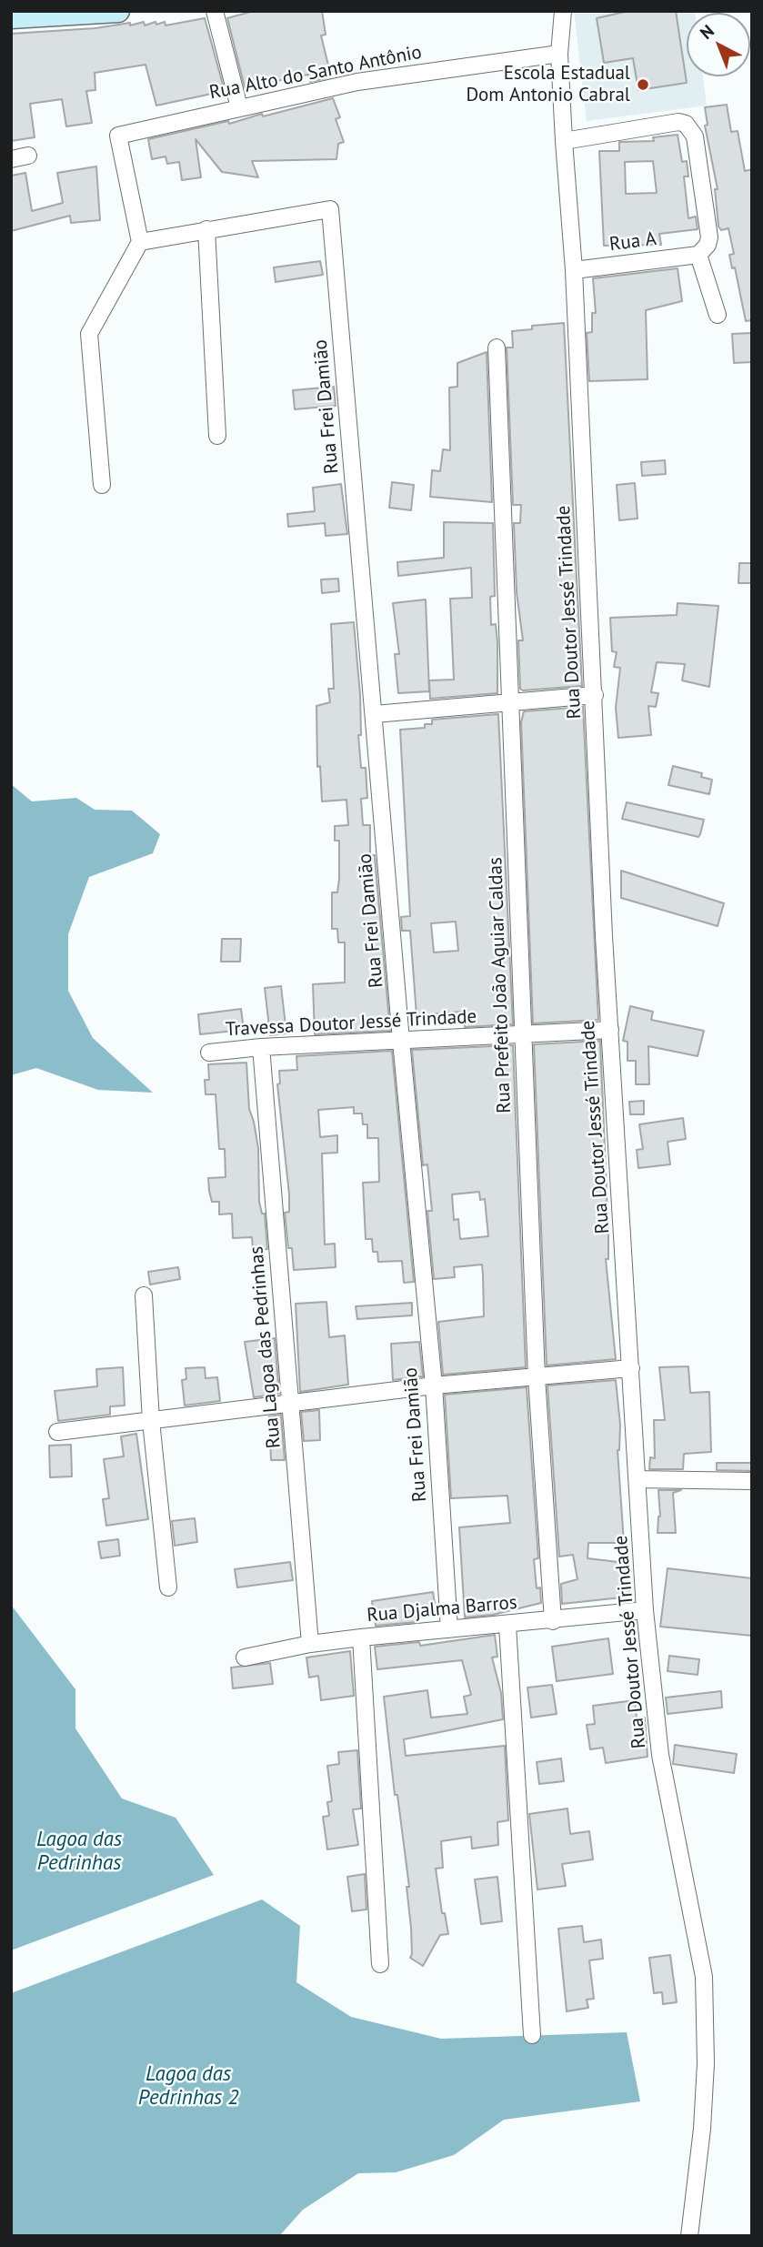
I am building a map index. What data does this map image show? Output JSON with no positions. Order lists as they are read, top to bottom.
{
  "streets": {
    "street": [
      "Rua Alto do Santo Antônio",
      "Rua A",
      "Rua Frei Damião",
      "Rua Doutor Jessé Trindade",
      "Rua Prefeito João Aguiar Caldas",
      "Travessa Doutor Jessé Trindade",
      "Rua Lagoa das Pedrinhas",
      "Rua Djalma Barros"
    ]
  },
  "crossings": [
    ["Rua Alto do Santo Antônio", "Rua Doutor Jessé Trindade"],
    ["Rua A", "Rua Doutor Jessé Trindade"],
    ["Rua Frei Damião", "Travessa Doutor Jessé Trindade"],
    ["Rua Frei Damião", "Rua Djalma Barros"],
    ["Rua Doutor Jessé Trindade", "Travessa Doutor Jessé Trindade"],
    ["Rua Doutor Jessé Trindade", "Rua Djalma Barros"],
    ["Rua Prefeito João Aguiar Caldas", "Travessa Doutor Jessé Trindade"],
    ["Rua Prefeito João Aguiar Caldas", "Rua Djalma Barros"],
    ["Travessa Doutor Jessé Trindade", "Rua Lagoa das Pedrinhas"],
    ["Rua Lagoa das Pedrinhas", "Rua Djalma Barros"]
  ],
  "water": ["Lagoa das Pedrinhas", "Lagoa das Pedrinhas 2"],
  "places": ["Escola Estadual Dom Antonio Cabral"],
  "north": "top left"
}
